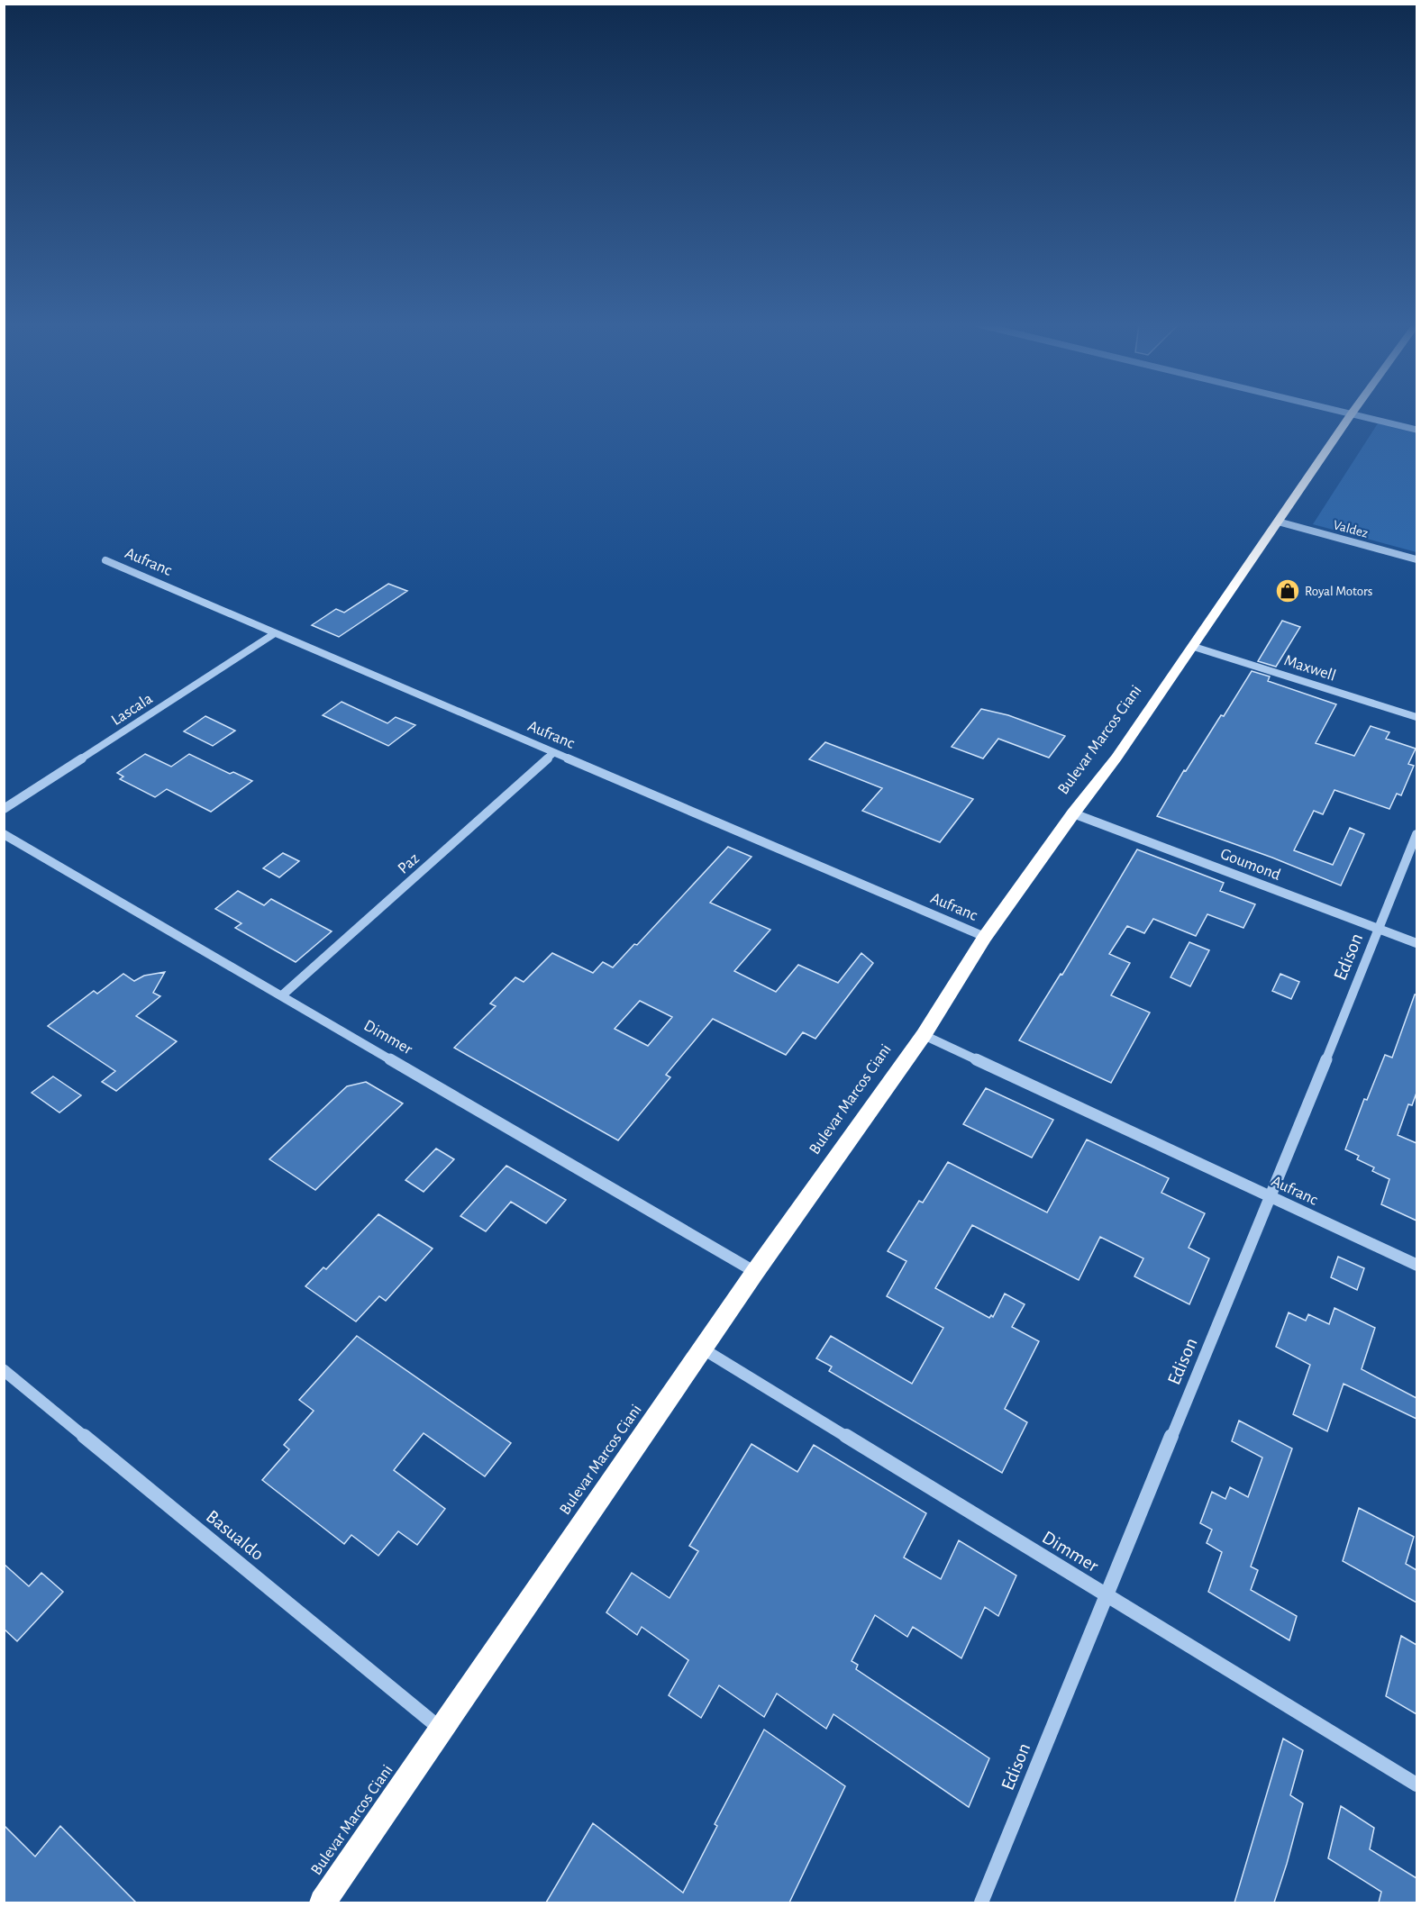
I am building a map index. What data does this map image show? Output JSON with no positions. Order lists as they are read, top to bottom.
{
  "streets": {
    "highway": ["Bulevar Marcos Ciani"],
    "street": [
      "Valdez",
      "Aufranc",
      "Maxwell",
      "Lascala",
      "Paz",
      "Goumond",
      "Edison",
      "Dimmer",
      "Basualdo"
    ]
  },
  "crossings": [
    ["Valdez", "Bulevar Marcos Ciani"],
    ["Aufranc", "Lascala"],
    ["Aufranc", "Bulevar Marcos Ciani"],
    ["Aufranc", "Paz"],
    ["Aufranc", "Edison"],
    ["Maxwell", "Bulevar Marcos Ciani"],
    ["Bulevar Marcos Ciani", "Goumond"],
    ["Bulevar Marcos Ciani", "Dimmer"],
    ["Bulevar Marcos Ciani", "Basualdo"],
    ["Paz", "Dimmer"],
    ["Goumond", "Edison"],
    ["Edison", "Dimmer"]
  ],
  "places": {
    "shop": ["Royal Motors"]
  }
}
